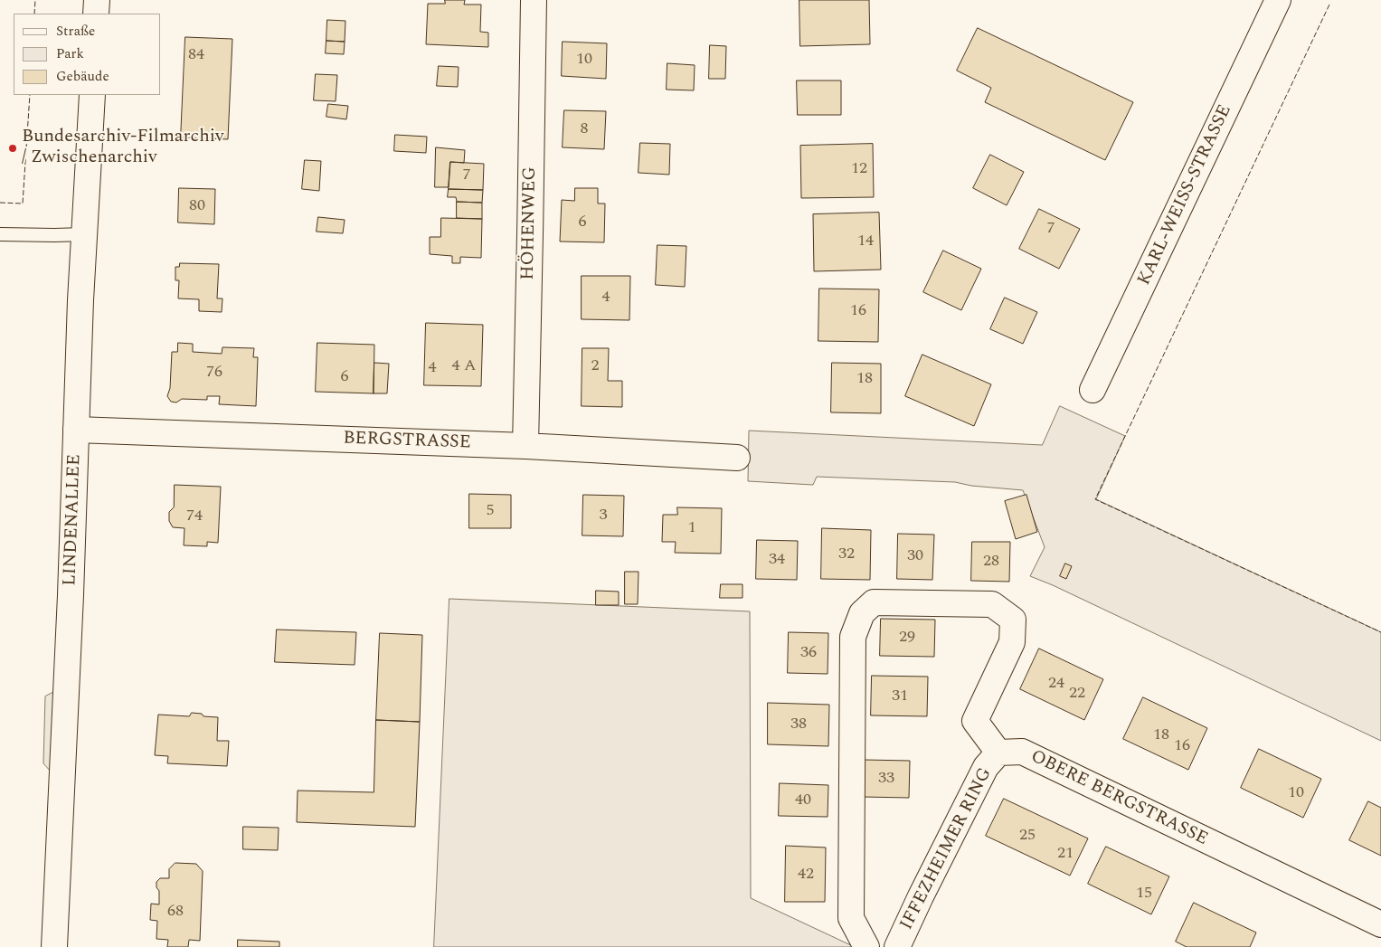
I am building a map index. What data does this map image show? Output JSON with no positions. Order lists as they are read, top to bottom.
{
  "streets": {
    "street": [
      "KARL-WEISS-STRASSE",
      "HÖHENWEG",
      "BERGSTRASSE",
      "LINDENALLEE",
      "OBERE BERGSTRASSE",
      "IFFEZHEIMER RING"
    ]
  },
  "crossings": [
    ["HÖHENWEG", "BERGSTRASSE"],
    ["BERGSTRASSE", "LINDENALLEE"],
    ["OBERE BERGSTRASSE", "IFFEZHEIMER RING"]
  ],
  "places": ["Bundesarchiv-Filmarchiv / Zwischenarchiv"],
  "house_numbers": [
    "84",
    "10",
    "8",
    "12",
    "7",
    "80",
    "6",
    "7",
    "14",
    "4",
    "16",
    "4 A",
    "2",
    "4",
    "76",
    "6",
    "18",
    "5",
    "3",
    "74",
    "1",
    "32",
    "30",
    "34",
    "28",
    "29",
    "36",
    "24",
    "22",
    "31",
    "38",
    "18",
    "16",
    "33",
    "10",
    "40",
    "25",
    "21",
    "42",
    "15",
    "68"
  ],
  "legend": ["Straße", "Park", "Gebäude"]
}
